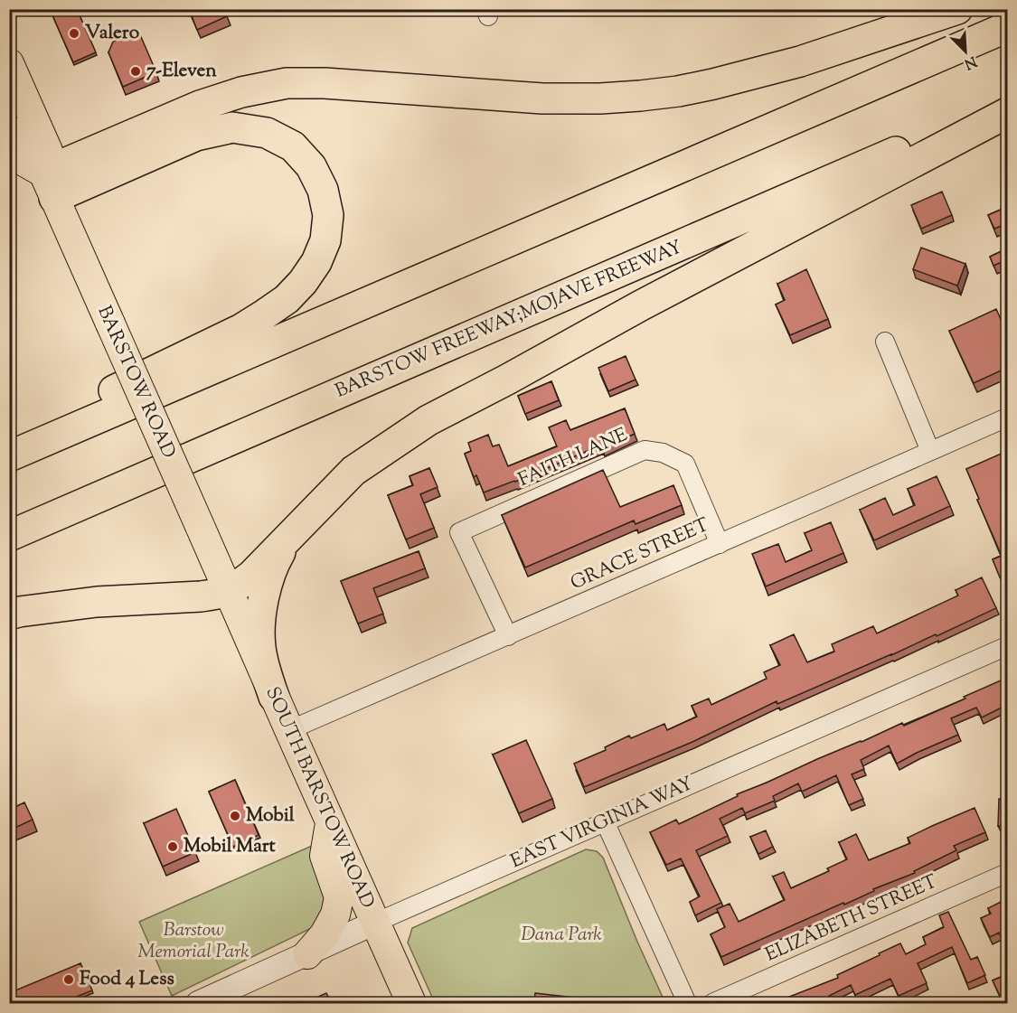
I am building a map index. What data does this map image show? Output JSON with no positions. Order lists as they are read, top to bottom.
{
  "streets": {
    "highway": ["BARSTOW FREEWAY;MOJAVE FREEWAY"],
    "main road": ["BARSTOW ROAD", "SOUTH BARSTOW ROAD"],
    "street": [
      "FAITH LANE",
      "GRACE STREET",
      "EAST VIRGINIA WAY",
      "ELIZABETH STREET"
    ]
  },
  "crossings": [
    ["BARSTOW ROAD", "SOUTH BARSTOW ROAD"],
    ["FAITH LANE", "GRACE STREET"],
    ["GRACE STREET", "SOUTH BARSTOW ROAD"],
    ["SOUTH BARSTOW ROAD", "EAST VIRGINIA WAY"]
  ],
  "parks": ["Barstow Memorial Park", "Dana Park"],
  "places": [
    "Valero",
    "7-Eleven",
    "Mobil",
    "Mobil Mart",
    "Food 4 Less"
  ],
  "north": "bottom right"
}
